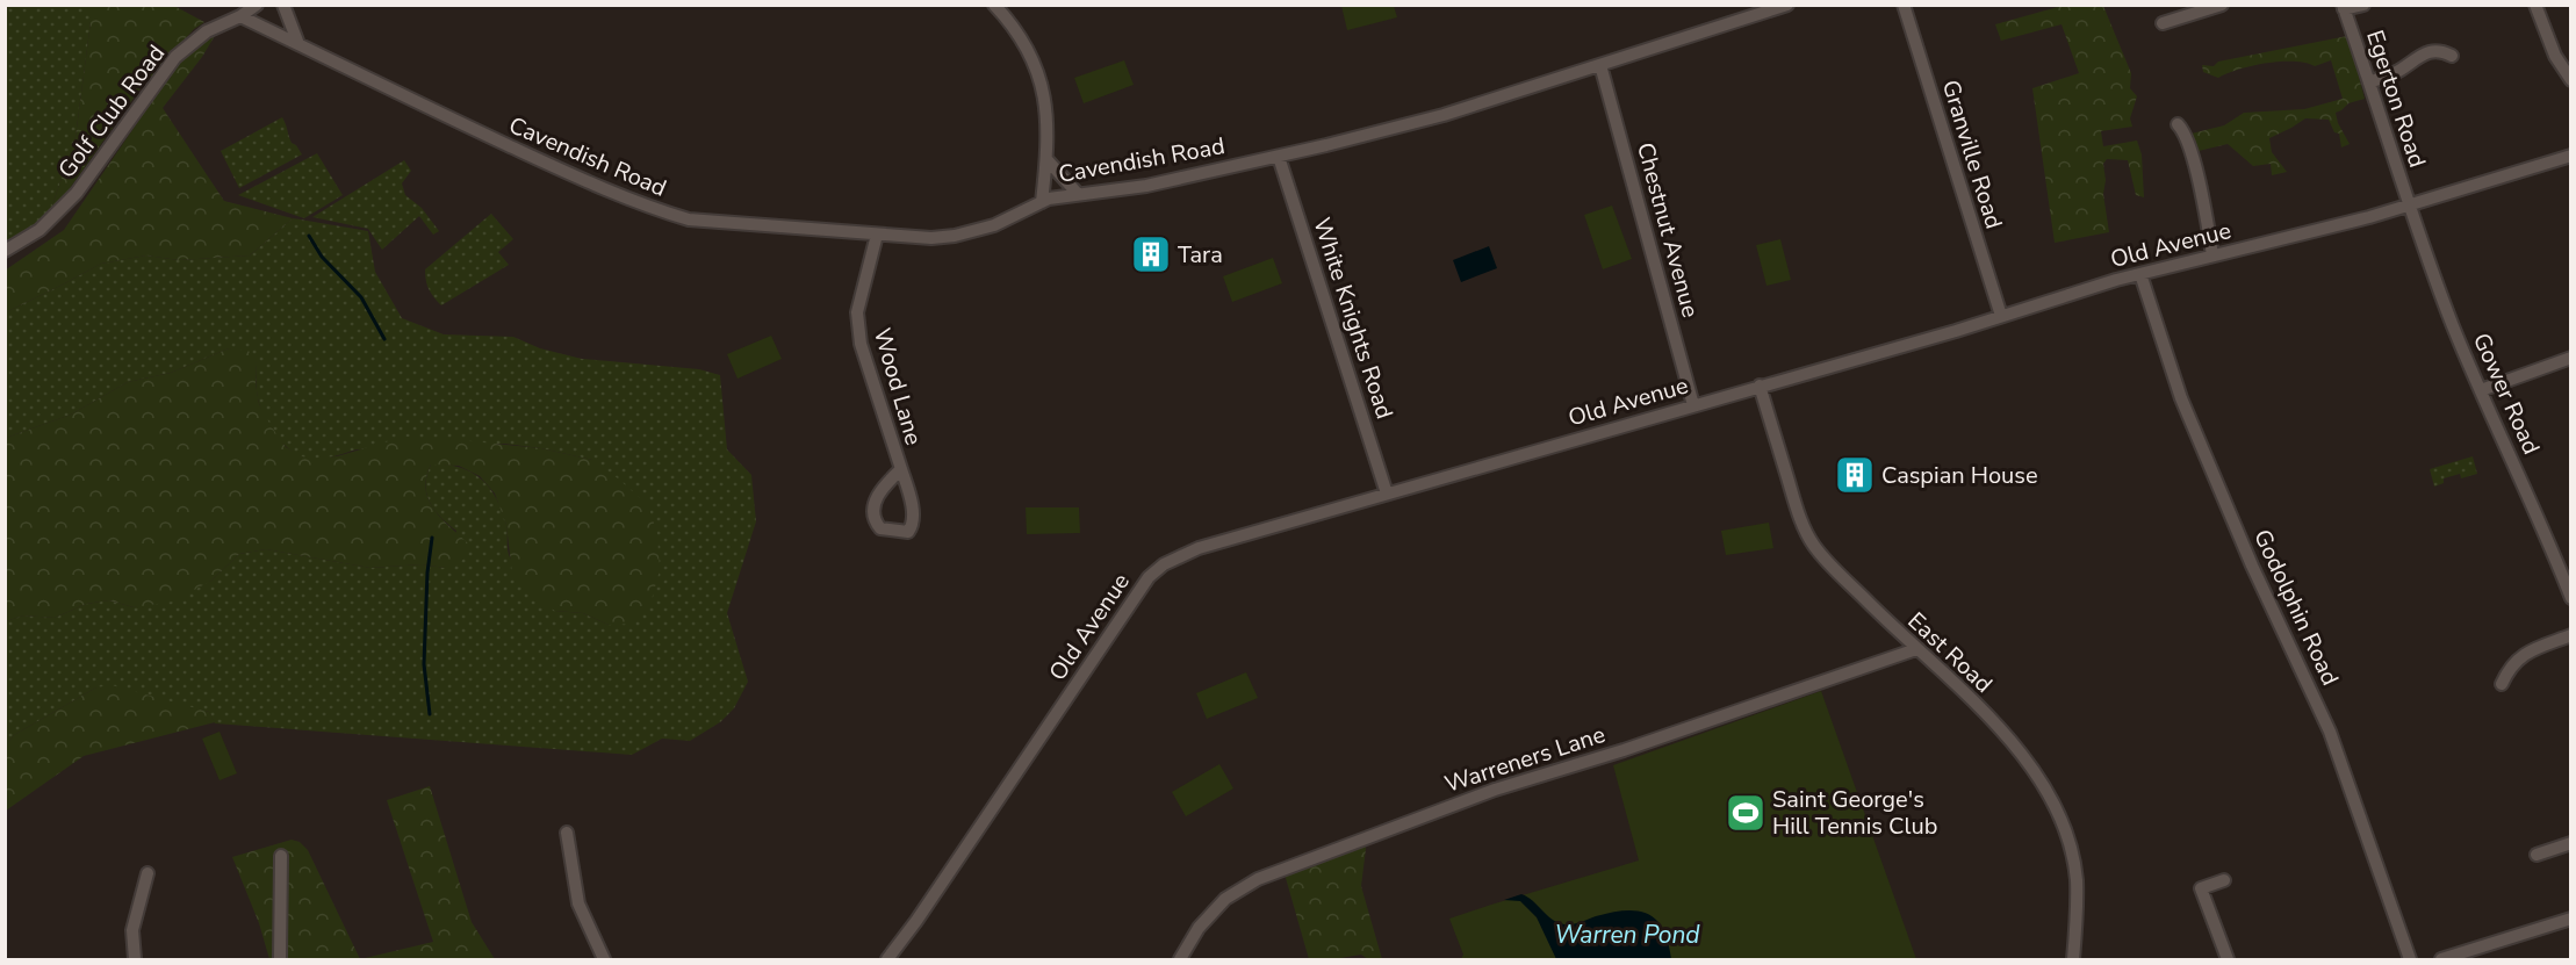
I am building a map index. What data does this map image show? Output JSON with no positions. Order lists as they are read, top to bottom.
{
  "streets": {
    "street": [
      "Egerton Road",
      "Golf Club Road",
      "Granville Road",
      "Cavendish Road",
      "Chestnut Avenue",
      "Old Avenue",
      "White Knights Road",
      "Wood Lane",
      "Gower Road",
      "Godolphin Road",
      "East Road",
      "Warreners Lane"
    ]
  },
  "crossings": [
    ["Egerton Road", "Old Avenue"],
    ["Egerton Road", "Gower Road"],
    ["Golf Club Road", "Cavendish Road"],
    ["Granville Road", "Old Avenue"],
    ["Cavendish Road", "Chestnut Avenue"],
    ["Cavendish Road", "White Knights Road"],
    ["Cavendish Road", "Wood Lane"],
    ["Chestnut Avenue", "Old Avenue"],
    ["Old Avenue", "White Knights Road"],
    ["Old Avenue", "Gower Road"],
    ["Old Avenue", "Godolphin Road"],
    ["Old Avenue", "East Road"],
    ["East Road", "Warreners Lane"]
  ],
  "water": ["Warren Pond"],
  "places": {
    "building": ["Tara", "Caspian House"],
    "sports": ["Saint George's Hill Tennis Club"]
  }
}
